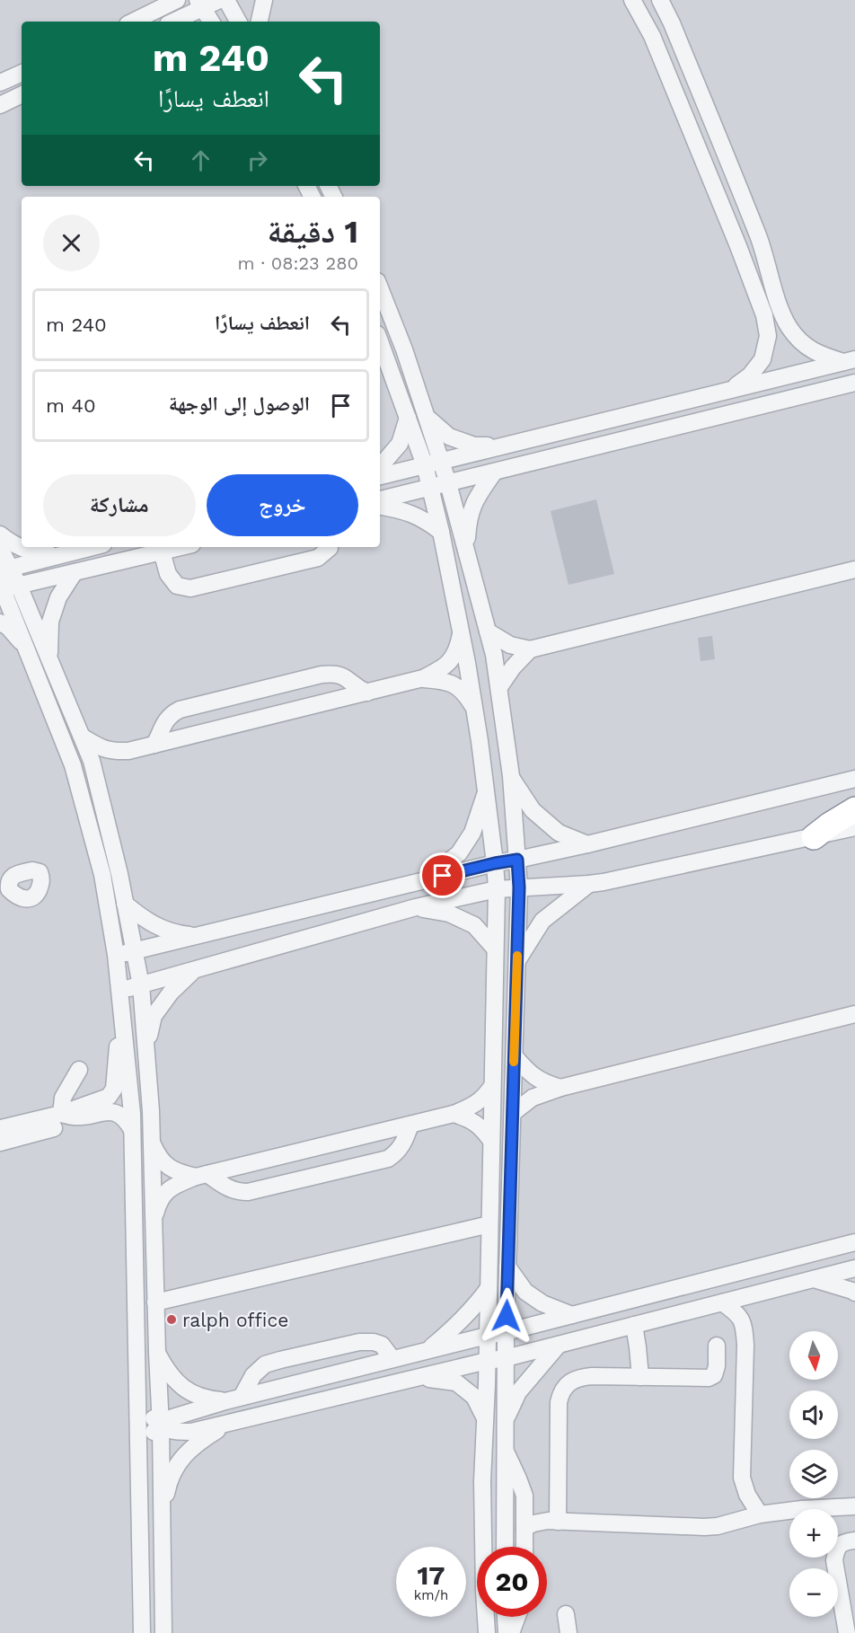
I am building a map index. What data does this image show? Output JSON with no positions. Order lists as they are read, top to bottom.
{
  "places": ["ralph office"],
  "north": "bottom",
  "page": {
    "turn": ["240 m", "انعطف يسارًا"],
    "heading": ["1 دقيقة", "280 m · 08:23"],
    "list": [
      {
        "name": "انعطف يسارًا",
        "value": "240 m"
      },
      {
        "name": "الوصول إلى الوجهة",
        "value": "40 m"
      }
    ],
    "buttons": ["خروج", "مشاركة"],
    "map_buttons": ["+", "−"],
    "speed": "17 km/h",
    "limit": "20"
  }
}
